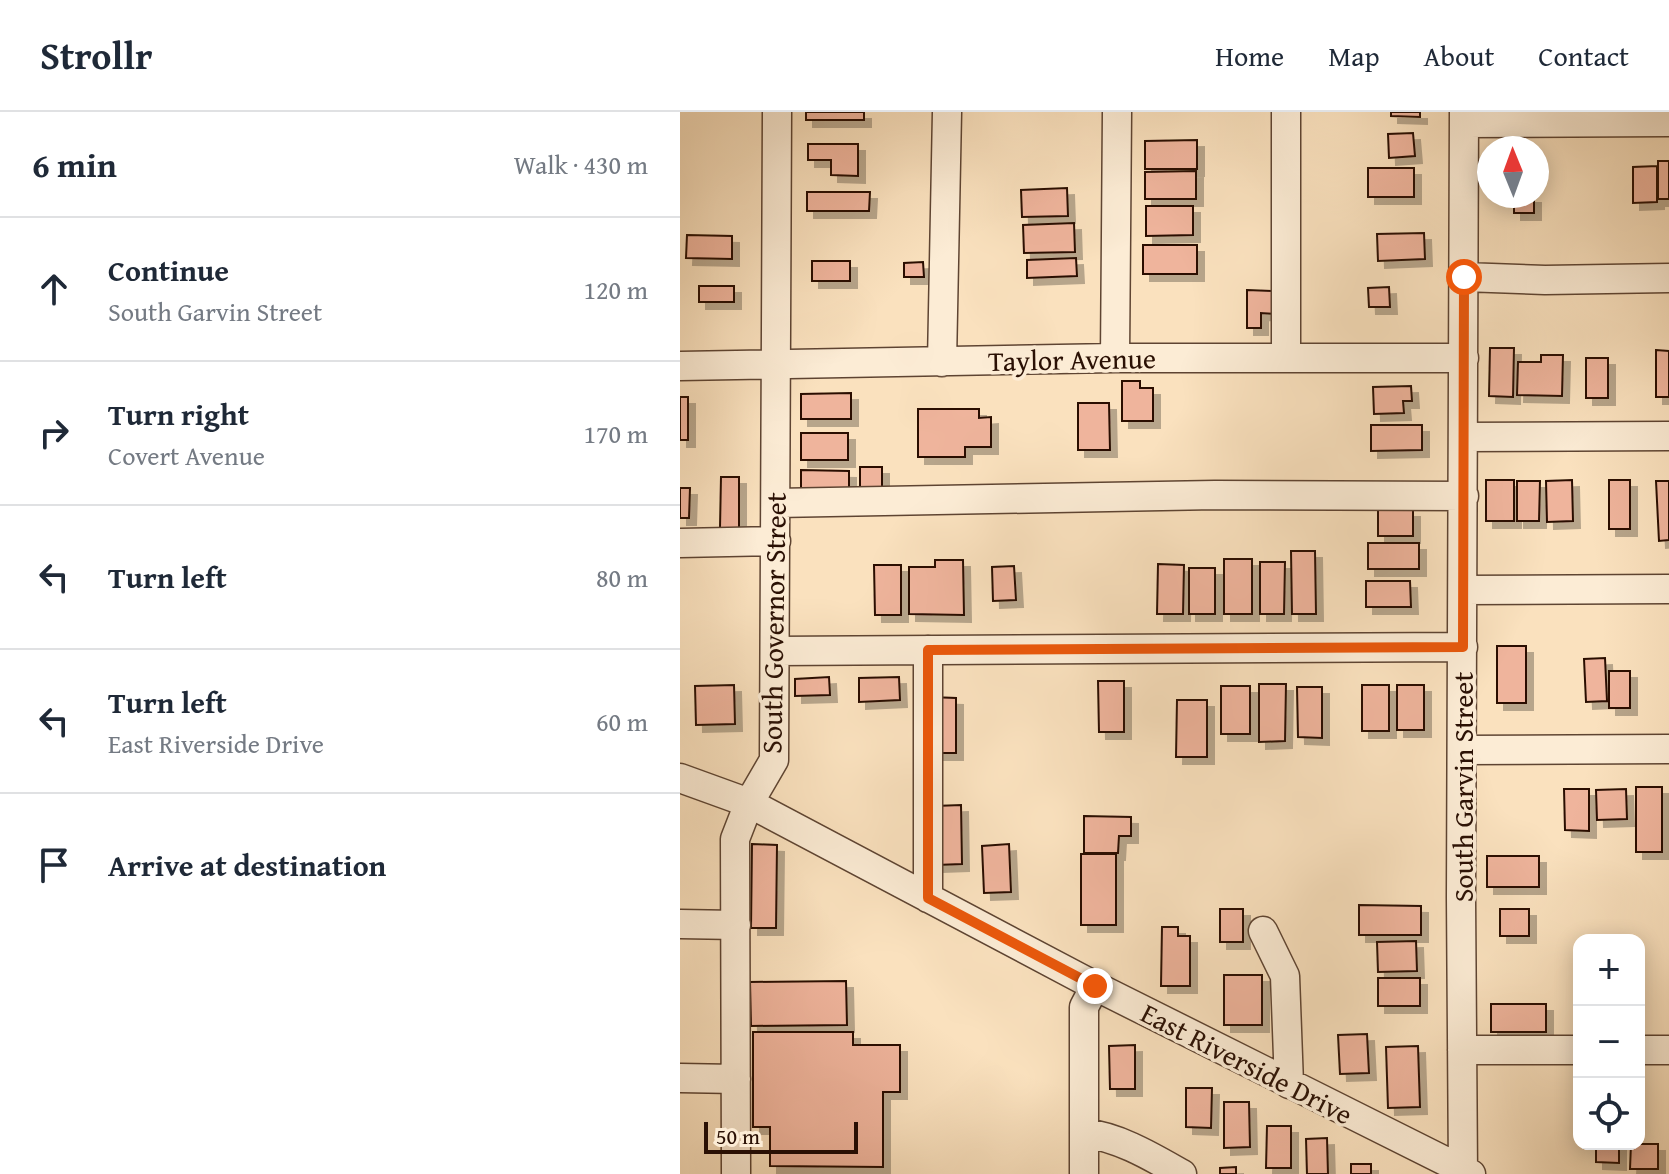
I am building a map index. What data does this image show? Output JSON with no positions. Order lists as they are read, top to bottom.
{
  "streets": {
    "street": [
      "Taylor Avenue",
      "South Governor Street",
      "South Garvin Street",
      "East Riverside Drive"
    ]
  },
  "crossings": [
    ["Taylor Avenue", "South Governor Street"],
    ["Taylor Avenue", "South Garvin Street"],
    ["South Governor Street", "East Riverside Drive"],
    ["South Garvin Street", "East Riverside Drive"]
  ],
  "scale_bar": "50 m",
  "north": "top",
  "page": {
    "header": "Strollr",
    "nav": [
      "Home",
      "Map",
      "About",
      "Contact"
    ],
    "heading": ["6 min", "Walk · 430 m"],
    "list": [
      ["Continue", "South Garvin Street", "120 m"],
      ["Turn right", "Covert Avenue", "170 m"],
      ["Turn left", "80 m"],
      ["Turn left", "East Riverside Drive", "60 m"],
      "Arrive at destination"
    ],
    "map_buttons": ["+", "−"],
    "scale": "50 m"
  }
}
